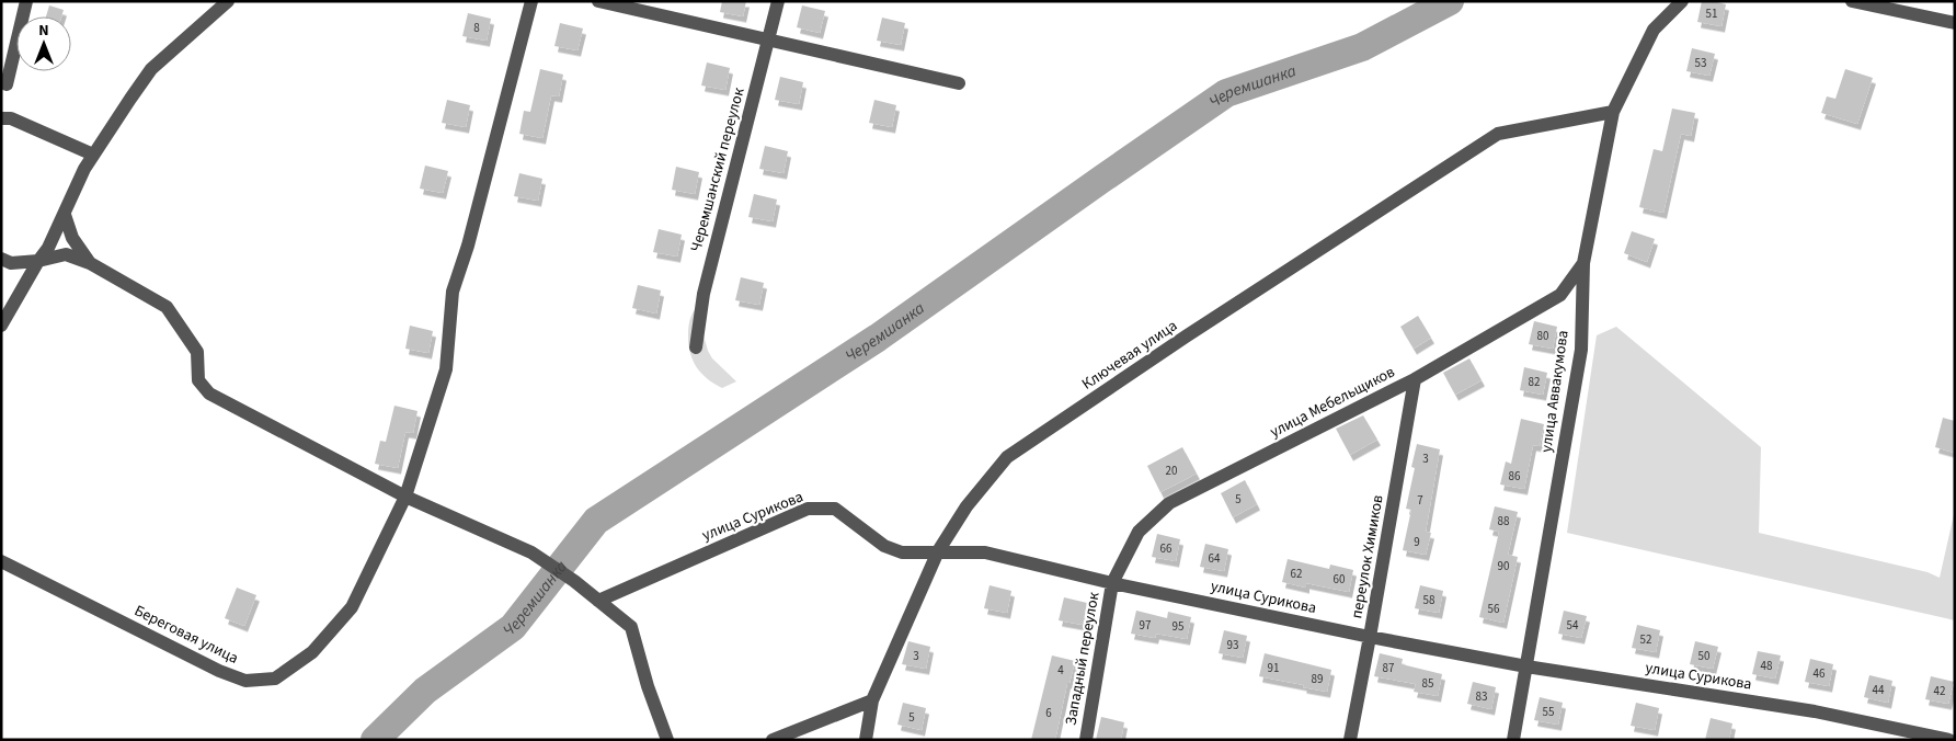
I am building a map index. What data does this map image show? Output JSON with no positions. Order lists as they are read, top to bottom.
{
  "streets": {
    "street": [
      "Черемшанский переулок",
      "Ключевая улица",
      "улица Аввакумова",
      "улица Мебельщиков",
      "улица Сурикова",
      "переулок Химиков",
      "Береговая улица",
      "Западный переулок"
    ]
  },
  "crossings": [
    ["Ключевая улица", "улица Аввакумова"],
    ["Ключевая улица", "улица Сурикова"],
    ["улица Аввакумова", "улица Мебельщиков"],
    ["улица Аввакумова", "улица Сурикова"],
    ["улица Мебельщиков", "улица Сурикова"],
    ["улица Мебельщиков", "переулок Химиков"],
    ["улица Мебельщиков", "Западный переулок"],
    ["улица Сурикова", "переулок Химиков"],
    ["улица Сурикова", "Западный переулок"]
  ],
  "water": ["Черемшанка"],
  "house_numbers": [
    "51",
    "8",
    "53",
    "80",
    "82",
    "3",
    "20",
    "86",
    "5",
    "7",
    "88",
    "9",
    "66",
    "64",
    "90",
    "62",
    "60",
    "58",
    "56",
    "97",
    "54",
    "95",
    "52",
    "93",
    "3",
    "50",
    "48",
    "91",
    "87",
    "4",
    "46",
    "89",
    "85",
    "44",
    "42",
    "83",
    "55",
    "6",
    "5"
  ],
  "north": "top"
}
